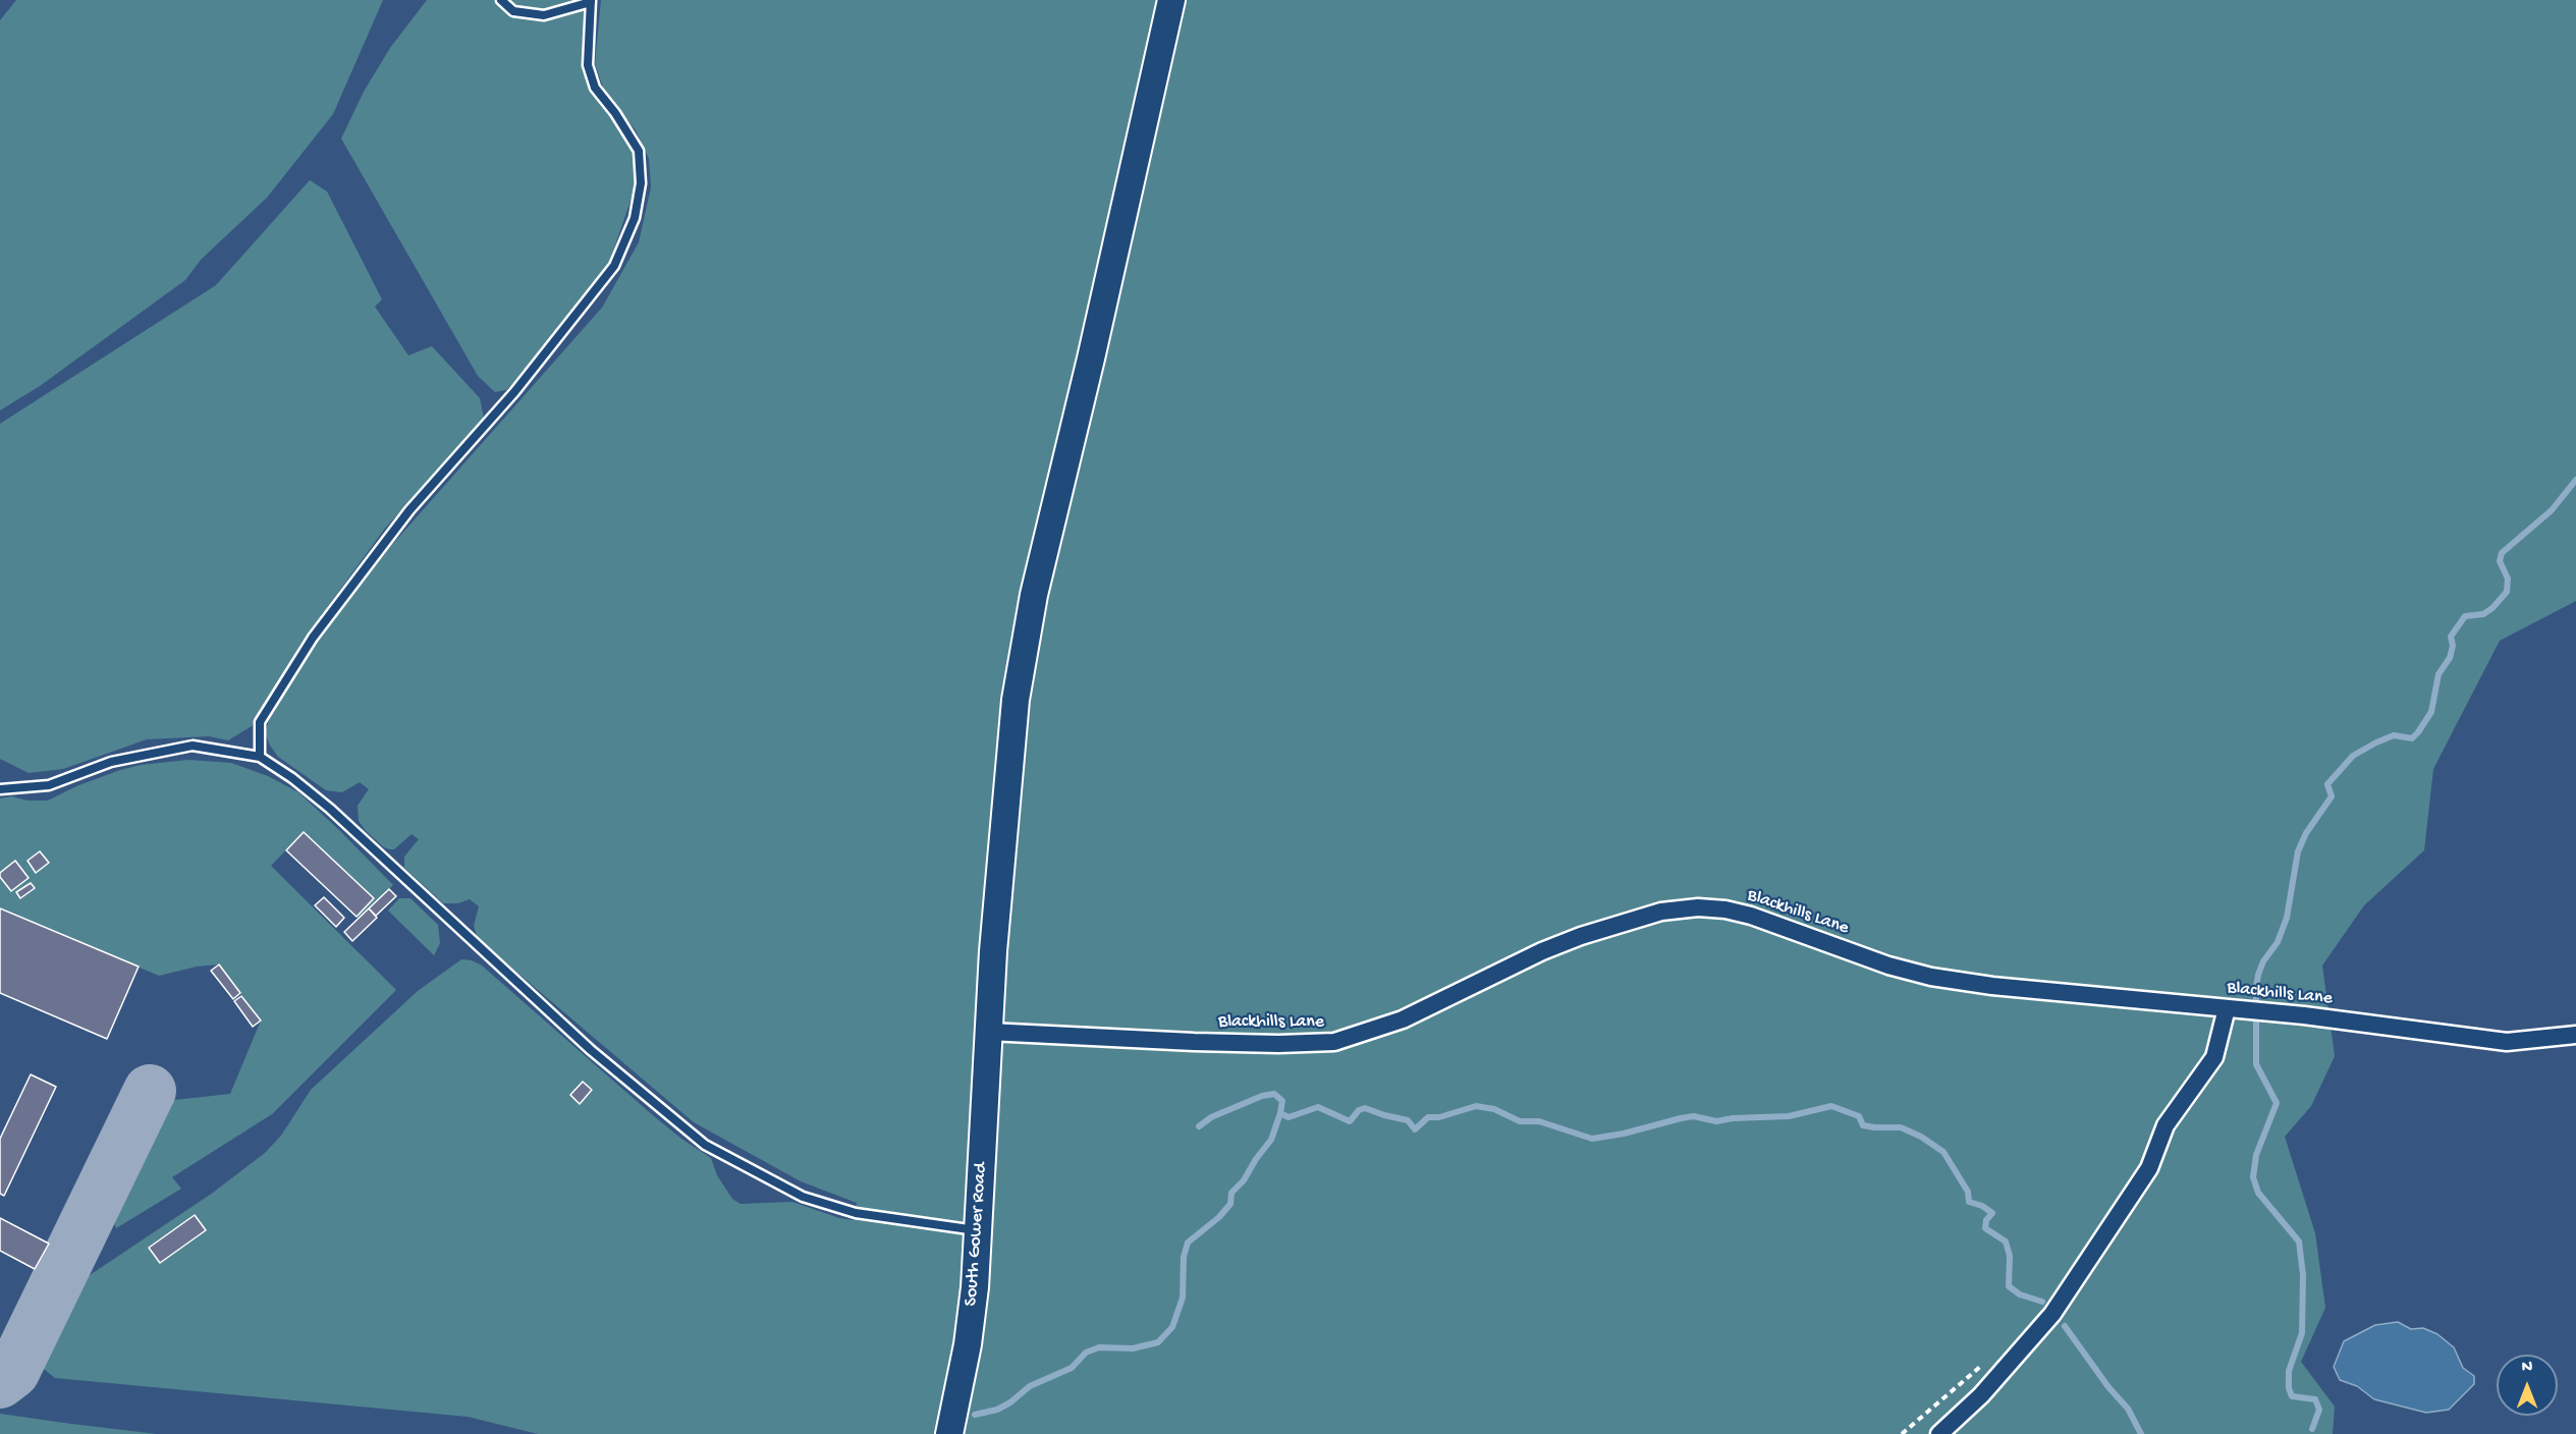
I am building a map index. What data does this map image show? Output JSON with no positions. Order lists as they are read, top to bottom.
{
  "streets": {
    "main road": ["South Gower Road"],
    "street": ["Blackhills Lane"]
  },
  "crossings": [
    ["Blackhills Lane", "South Gower Road"]
  ],
  "north": "top"
}
